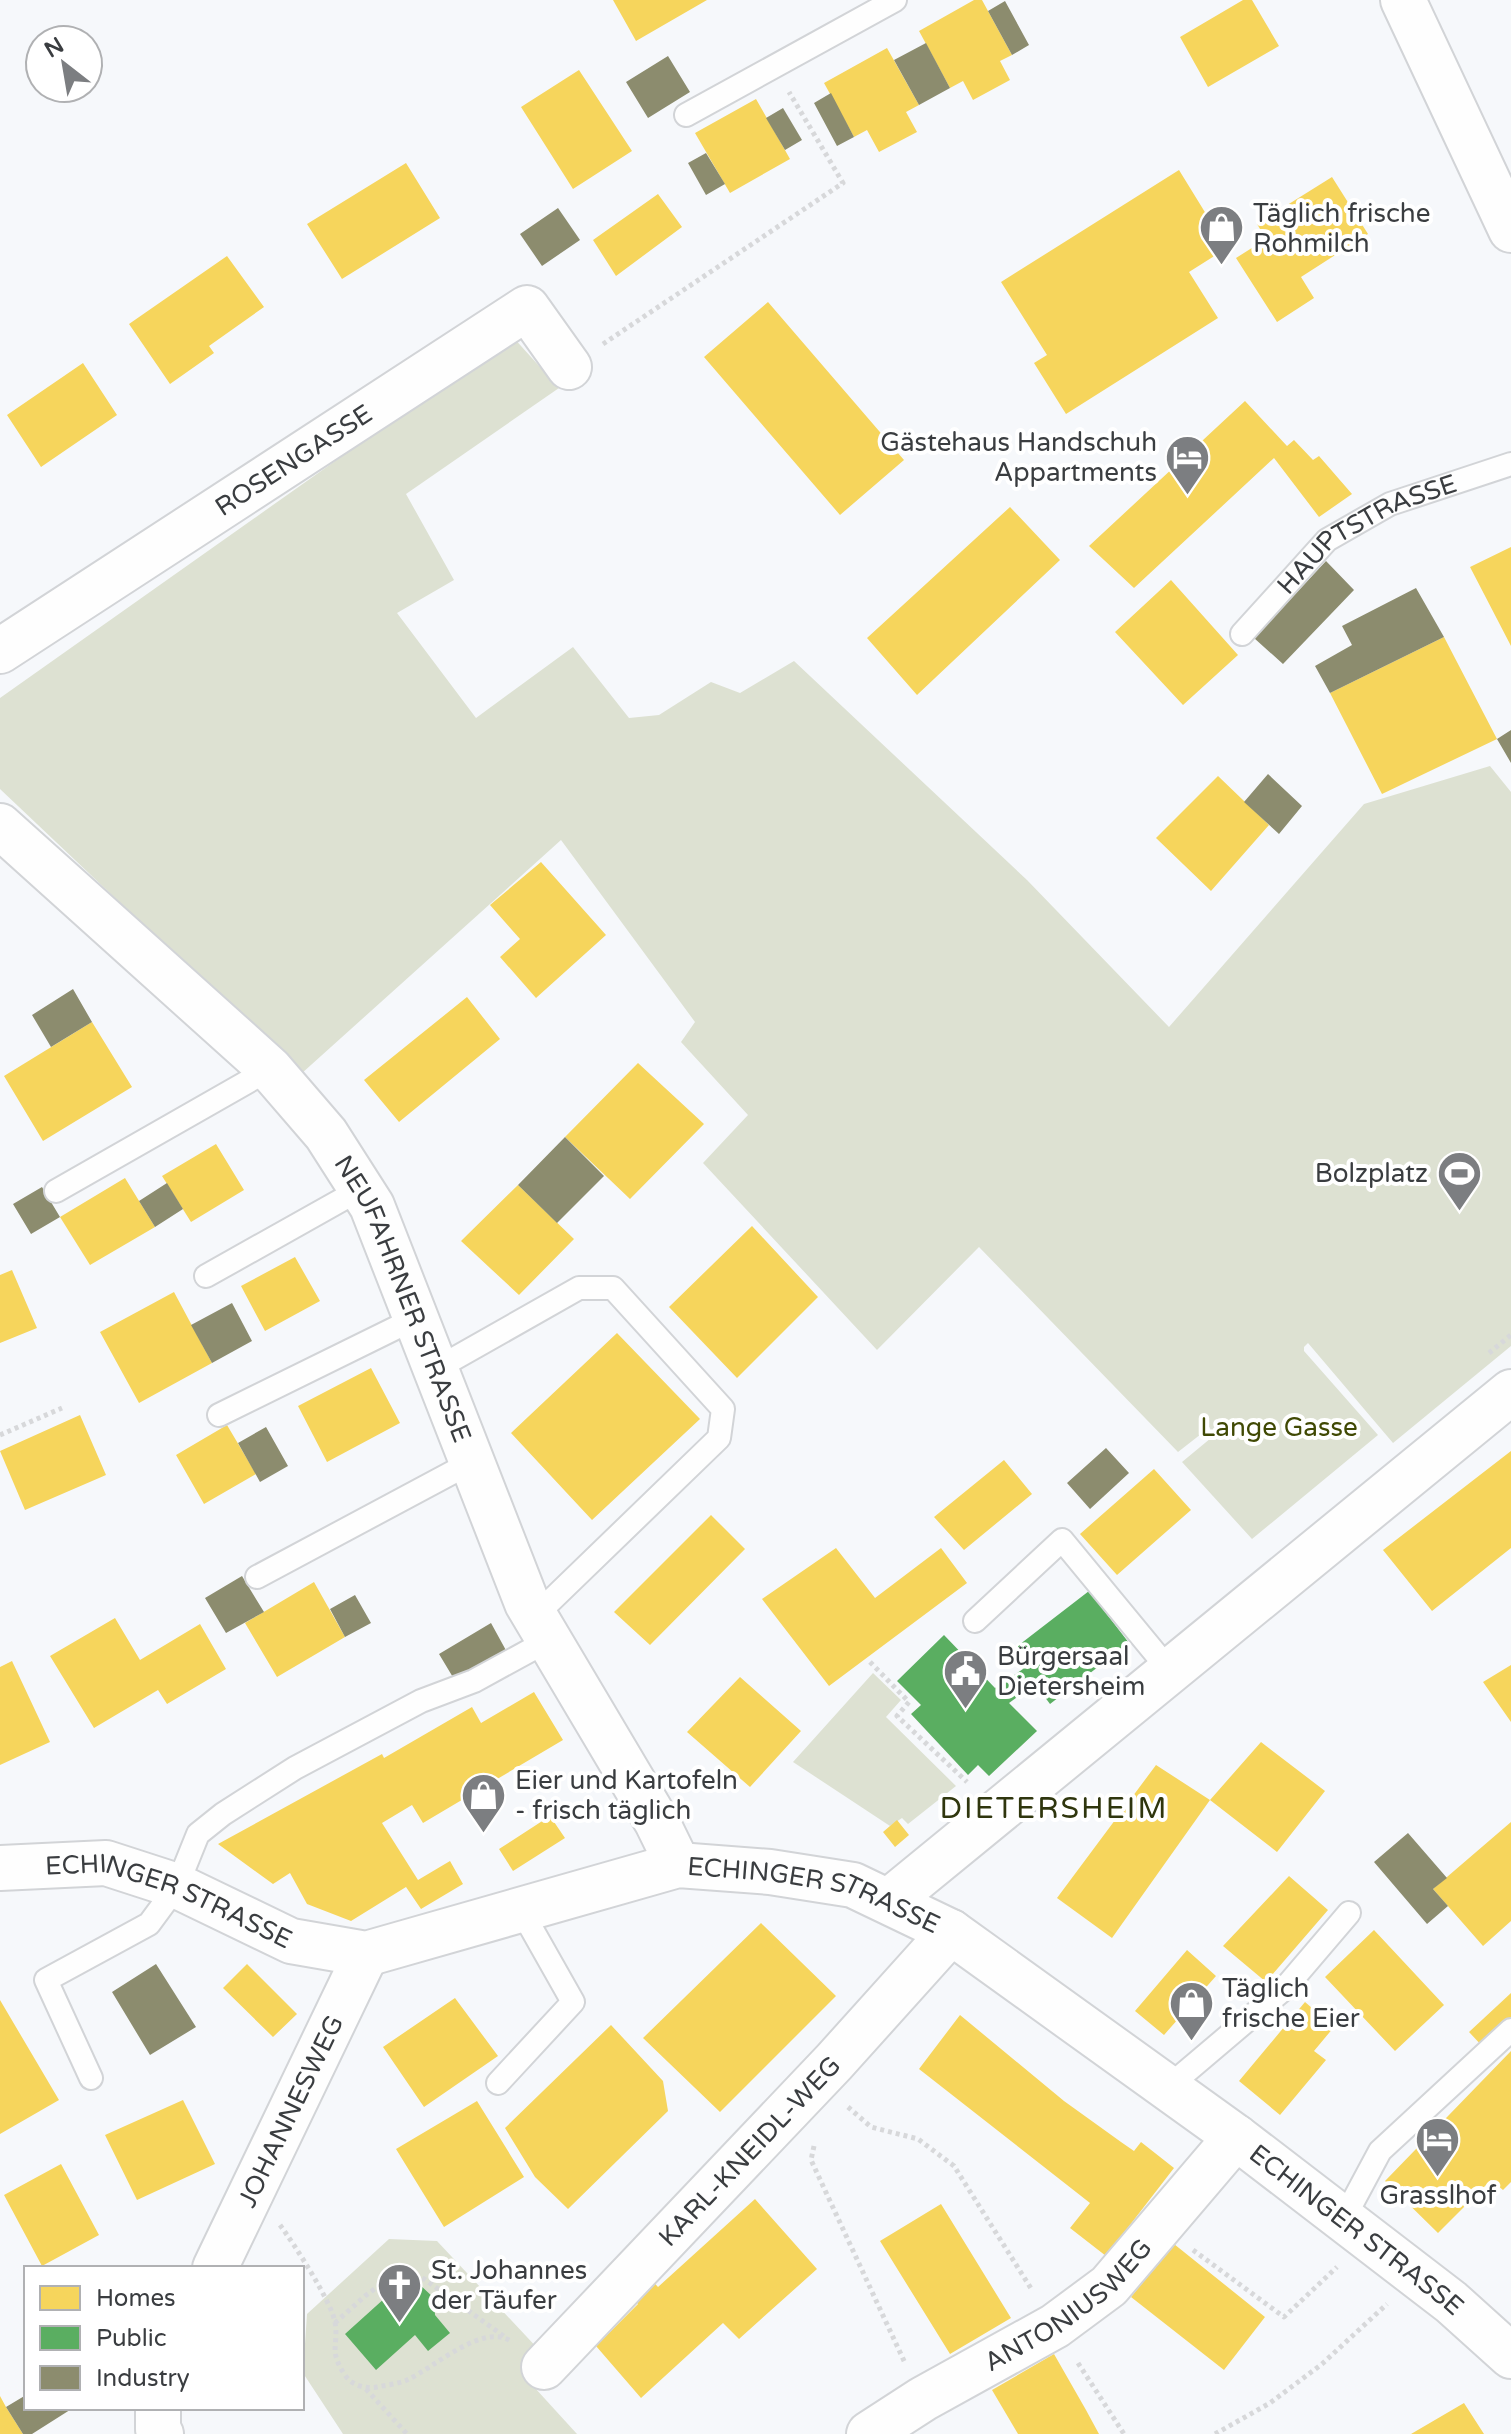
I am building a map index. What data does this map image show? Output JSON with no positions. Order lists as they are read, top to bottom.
{
  "streets": {
    "street": [
      "ROSENGASSE",
      "NEUFAHRNER STRASSE",
      "ECHINGER STRASSE",
      "JOHANNESWEG",
      "KARL-KNEIDL-WEG",
      "ANTONIUSWEG"
    ],
    "lane": ["HAUPTSTRASSE"]
  },
  "crossings": [
    ["NEUFAHRNER STRASSE", "ECHINGER STRASSE"],
    ["ECHINGER STRASSE", "JOHANNESWEG"],
    ["ECHINGER STRASSE", "KARL-KNEIDL-WEG"],
    ["ECHINGER STRASSE", "ANTONIUSWEG"]
  ],
  "districts": ["DIETERSHEIM"],
  "parks": ["Lange Gasse"],
  "places": {
    "shop": ["Täglich frische Rohmilch", "Eier und Kartofeln - frisch täglich", "Täglich frische Eier"],
    "hotel": ["Gästehaus Handschuh Appartments", "Grasslhof"],
    "sports": ["Bolzplatz"],
    "public building": ["Bürgersaal Dietersheim"],
    "church": ["St. Johannes der Täufer"]
  },
  "legend": ["Homes", "Public", "Industry"],
  "north": "top left"
}
